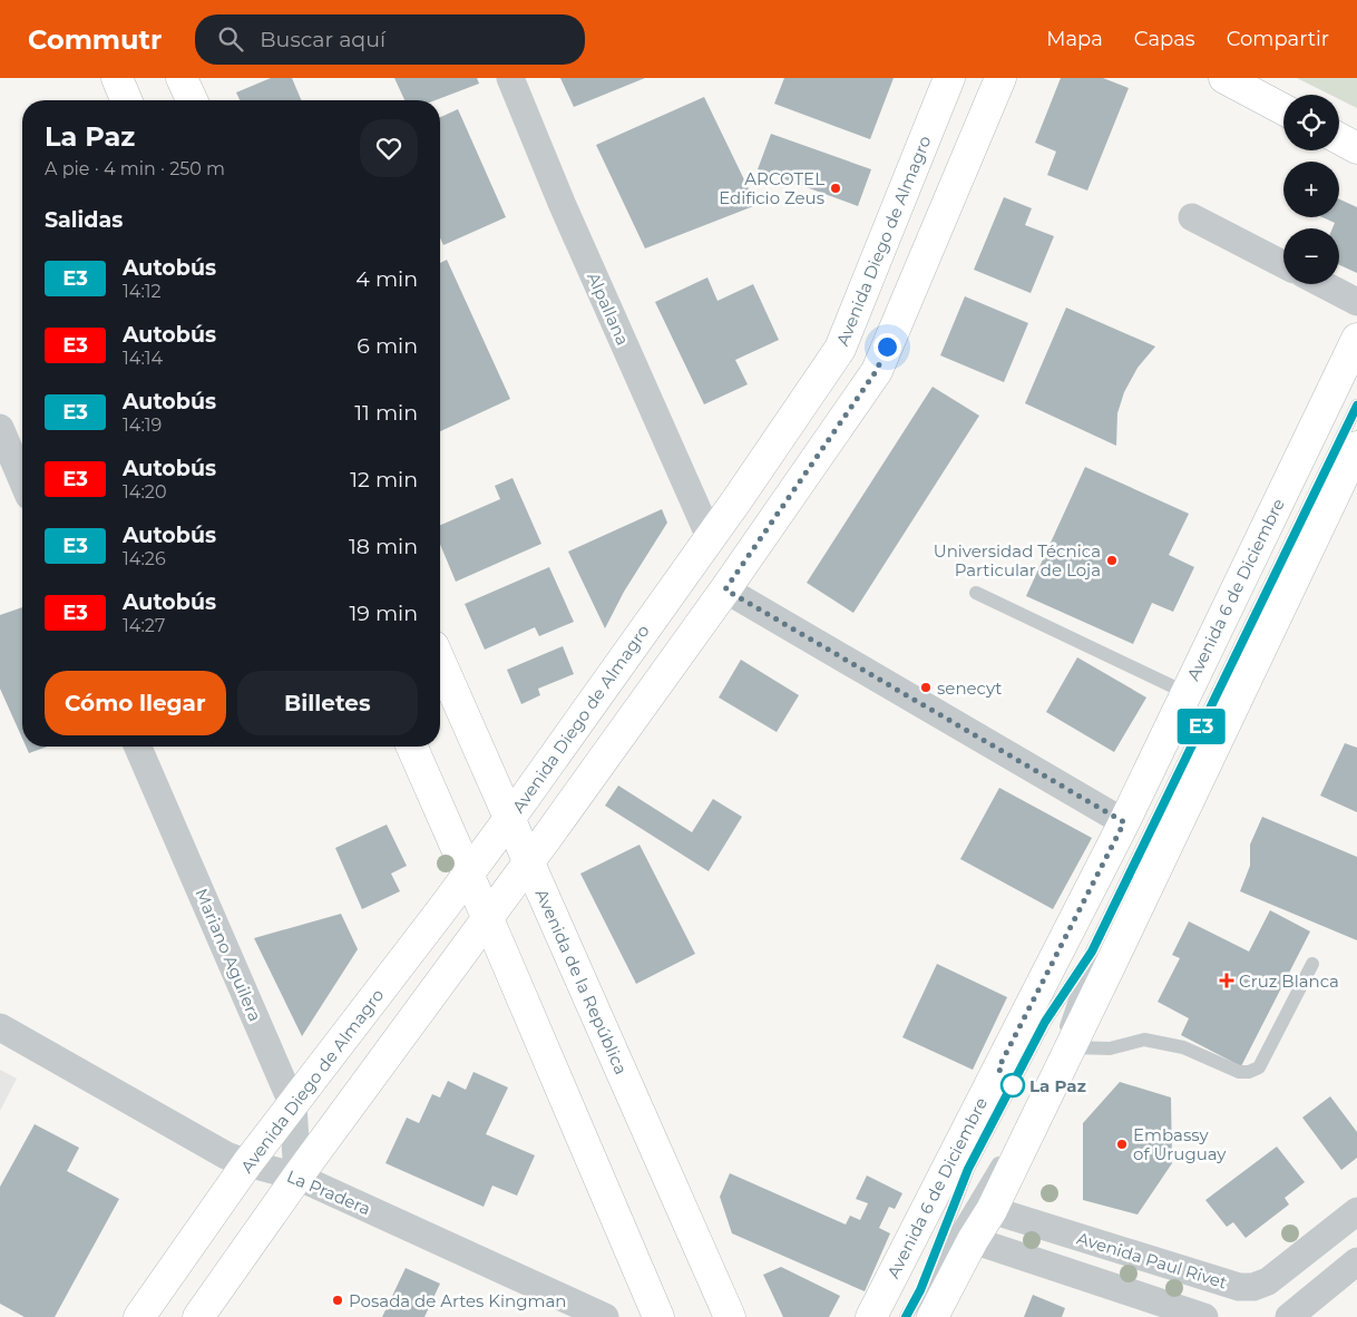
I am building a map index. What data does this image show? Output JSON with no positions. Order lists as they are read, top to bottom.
{
  "streets": {
    "main road": ["Avenida Diego de Almagro", "Avenida 6 de Diciembre", "Avenida de la República"],
    "street": [
      "Alpallana",
      "Mariano Aguilera",
      "La Pradera",
      "Avenida Paul Rivet"
    ]
  },
  "crossings": [
    ["Avenida Diego de Almagro", "Alpallana"],
    ["Avenida Diego de Almagro", "Mariano Aguilera"],
    ["Avenida Diego de Almagro", "Avenida de la República"],
    ["Avenida Diego de Almagro", "La Pradera"],
    ["Mariano Aguilera", "La Pradera"]
  ],
  "places": {
    "other": [
      "ARCOTEL Edificio Zeus",
      "Universidad Técnica Particular de Loja",
      "senecyt",
      "La Paz",
      "Embassy of Uruguay",
      "Posada de Artes Kingman"
    ],
    "health": ["Cruz Blanca"]
  },
  "lines": ["bus line E3"],
  "page": {
    "header": "Commutr",
    "search": "Buscar aquí",
    "nav": ["Mapa", "Capas", "Compartir"],
    "on_map": "E3",
    "map_buttons": ["+", "−"],
    "heading": [
      ["La Paz", "A pie · 4 min · 250 m"],
      "Salidas"
    ],
    "list": [
      {
        "mark": "E3",
        "name": "Autobús",
        "note": "14:12",
        "value": "4 min"
      },
      {
        "mark": "E3",
        "name": "Autobús",
        "note": "14:14",
        "value": "6 min"
      },
      {
        "mark": "E3",
        "name": "Autobús",
        "note": "14:19",
        "value": "11 min"
      },
      {
        "mark": "E3",
        "name": "Autobús",
        "note": "14:20",
        "value": "12 min"
      },
      {
        "mark": "E3",
        "name": "Autobús",
        "note": "14:26",
        "value": "18 min"
      },
      {
        "mark": "E3",
        "name": "Autobús",
        "note": "14:27",
        "value": "19 min"
      }
    ],
    "buttons": ["Cómo llegar", "Billetes"]
  }
}
